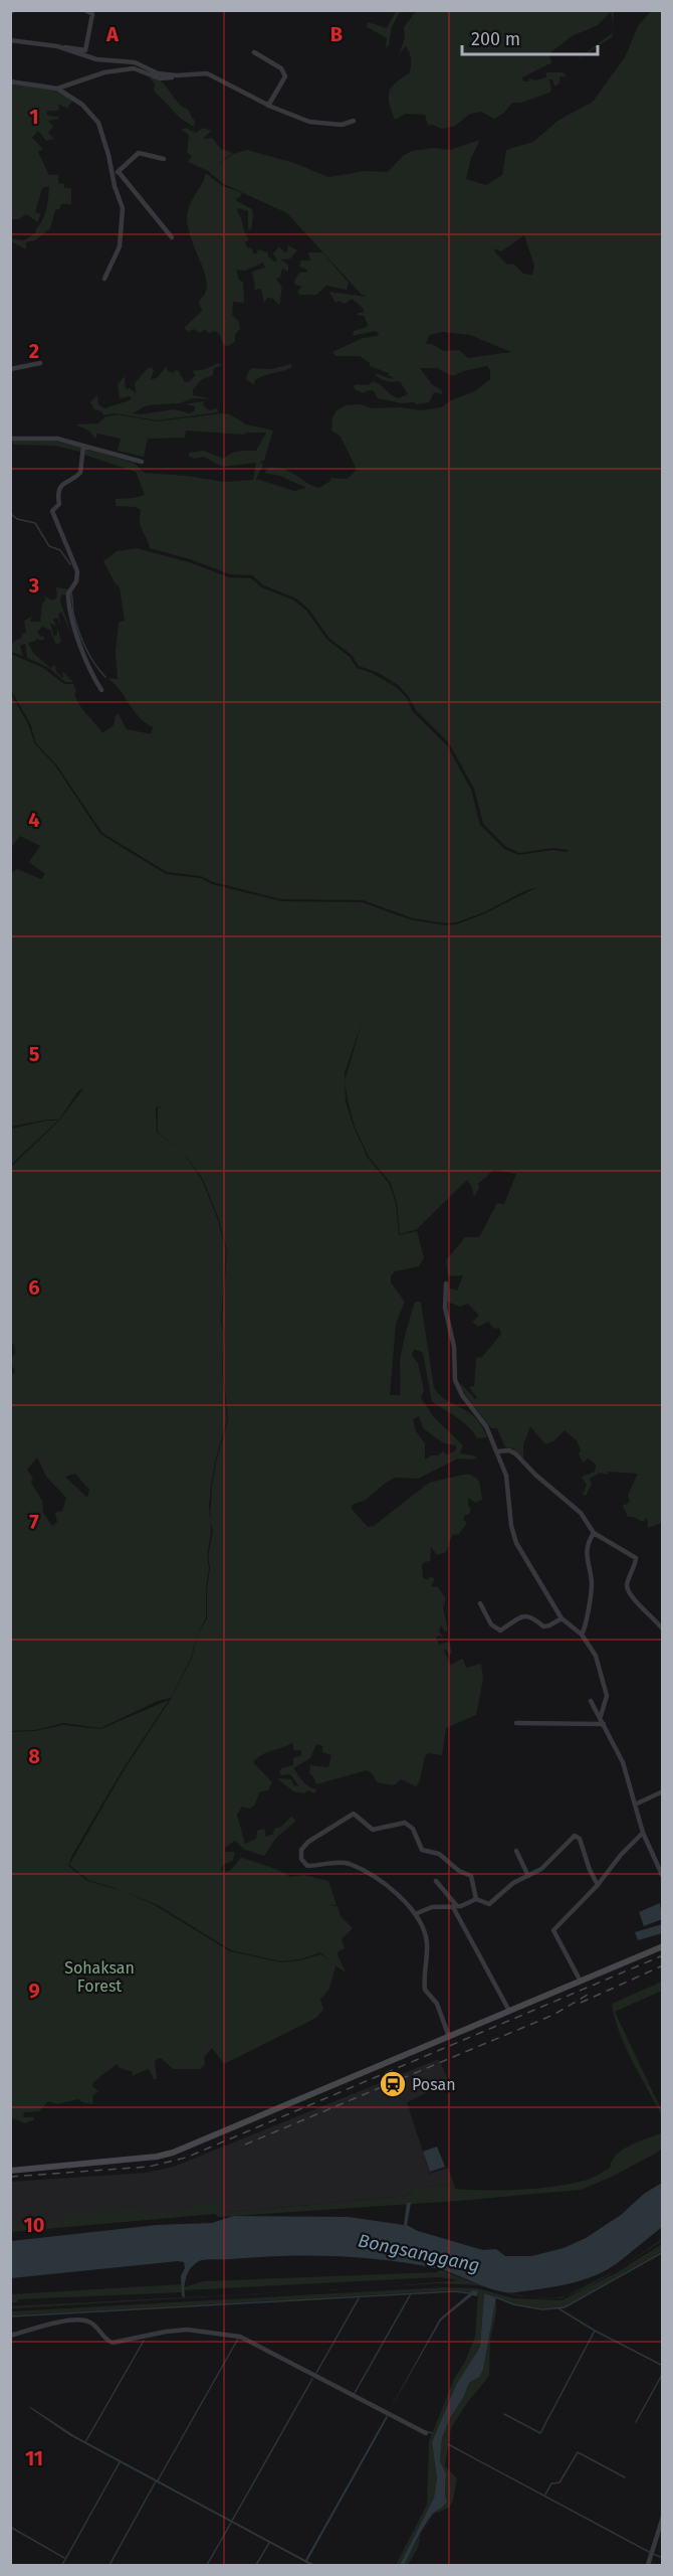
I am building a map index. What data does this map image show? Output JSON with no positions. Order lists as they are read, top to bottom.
{
  "water": ["Bongsanggang"],
  "parks": ["Sohaksan Forest"],
  "places": {
    "station": ["Posan"]
  },
  "scale_bar": "200 m",
  "grid": {
    "columns": ["A", "B"],
    "rows": [
      "1",
      "2",
      "3",
      "4",
      "5",
      "6",
      "7",
      "8",
      "9",
      "10",
      "11"
    ]
  }
}
